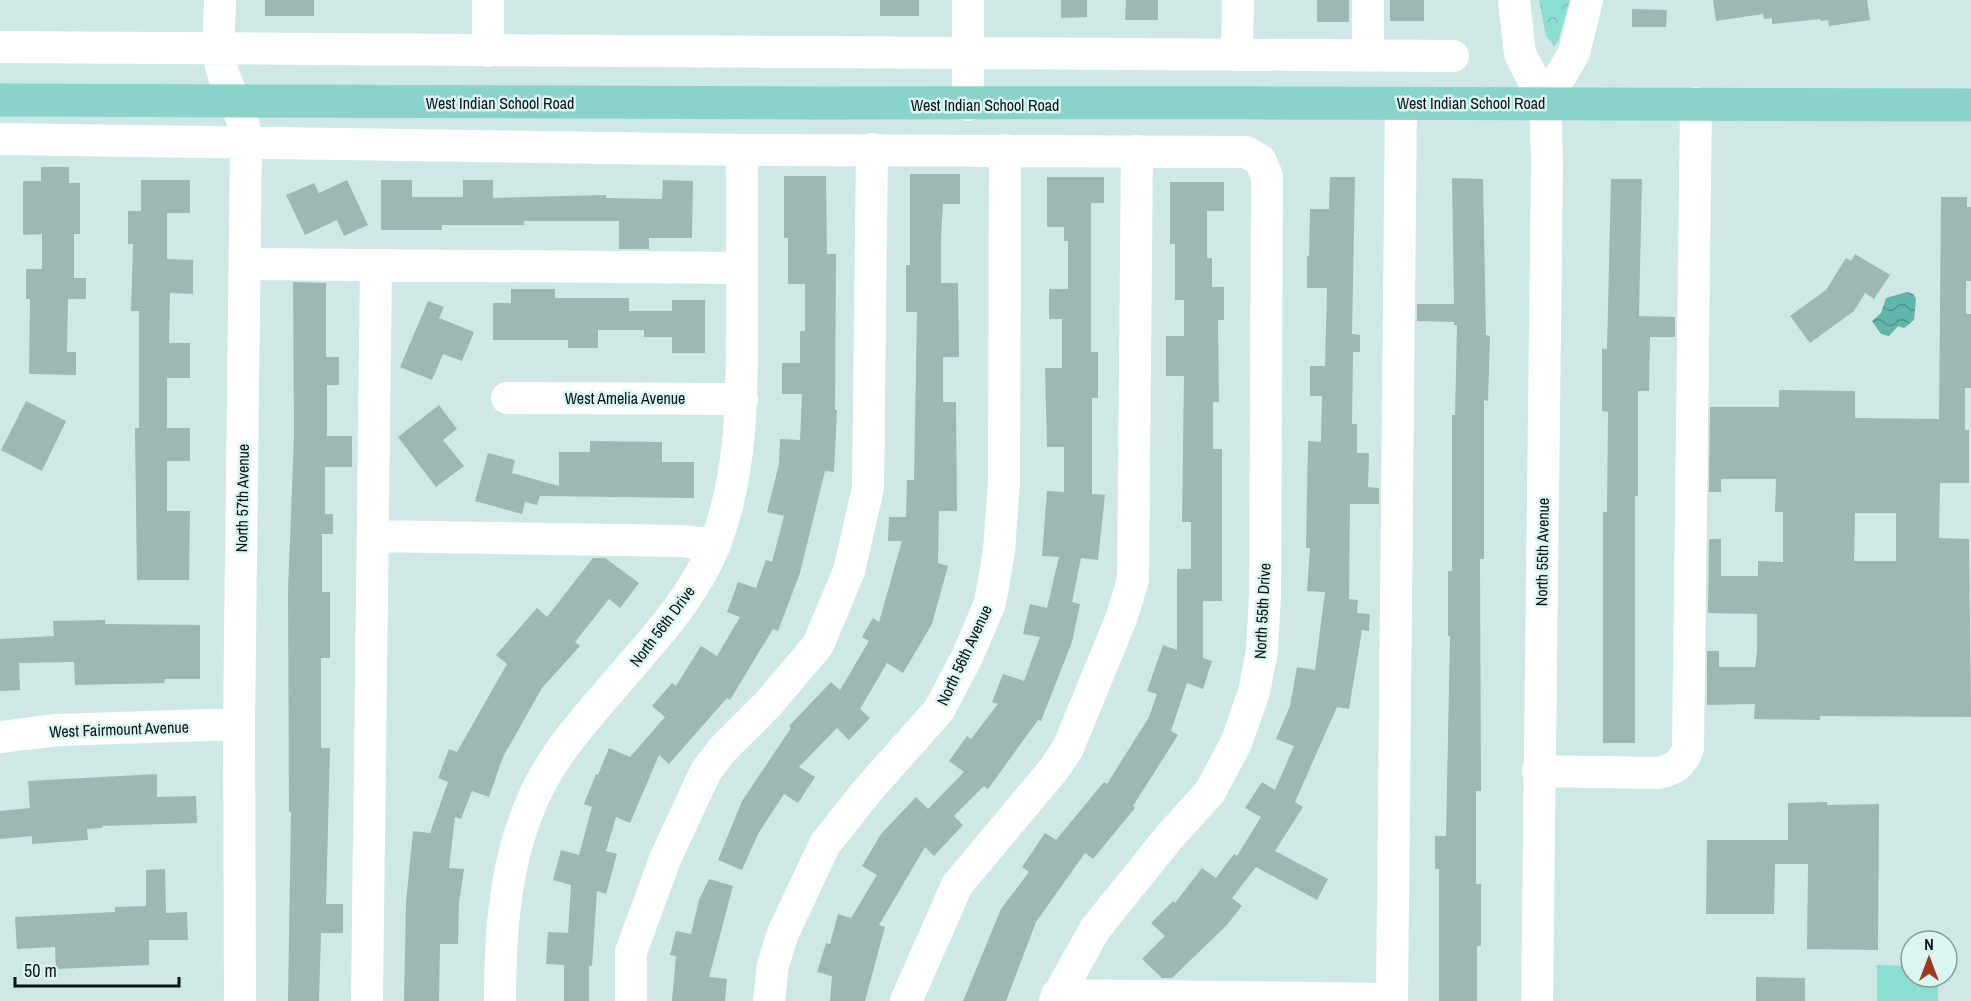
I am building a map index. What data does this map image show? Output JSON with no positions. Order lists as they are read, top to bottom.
{
  "streets": {
    "main road": ["West Indian School Road"],
    "street": [
      "West Amelia Avenue",
      "North 57th Avenue",
      "North 55th Avenue",
      "North 55th Drive",
      "North 56th Drive",
      "North 56th Avenue",
      "West Fairmount Avenue"
    ]
  },
  "crossings": [
    ["West Indian School Road", "North 57th Avenue"],
    ["West Indian School Road", "North 55th Avenue"],
    ["West Amelia Avenue", "North 56th Drive"],
    ["North 57th Avenue", "West Fairmount Avenue"]
  ],
  "scale_bar": "50 m",
  "north": "top"
}
